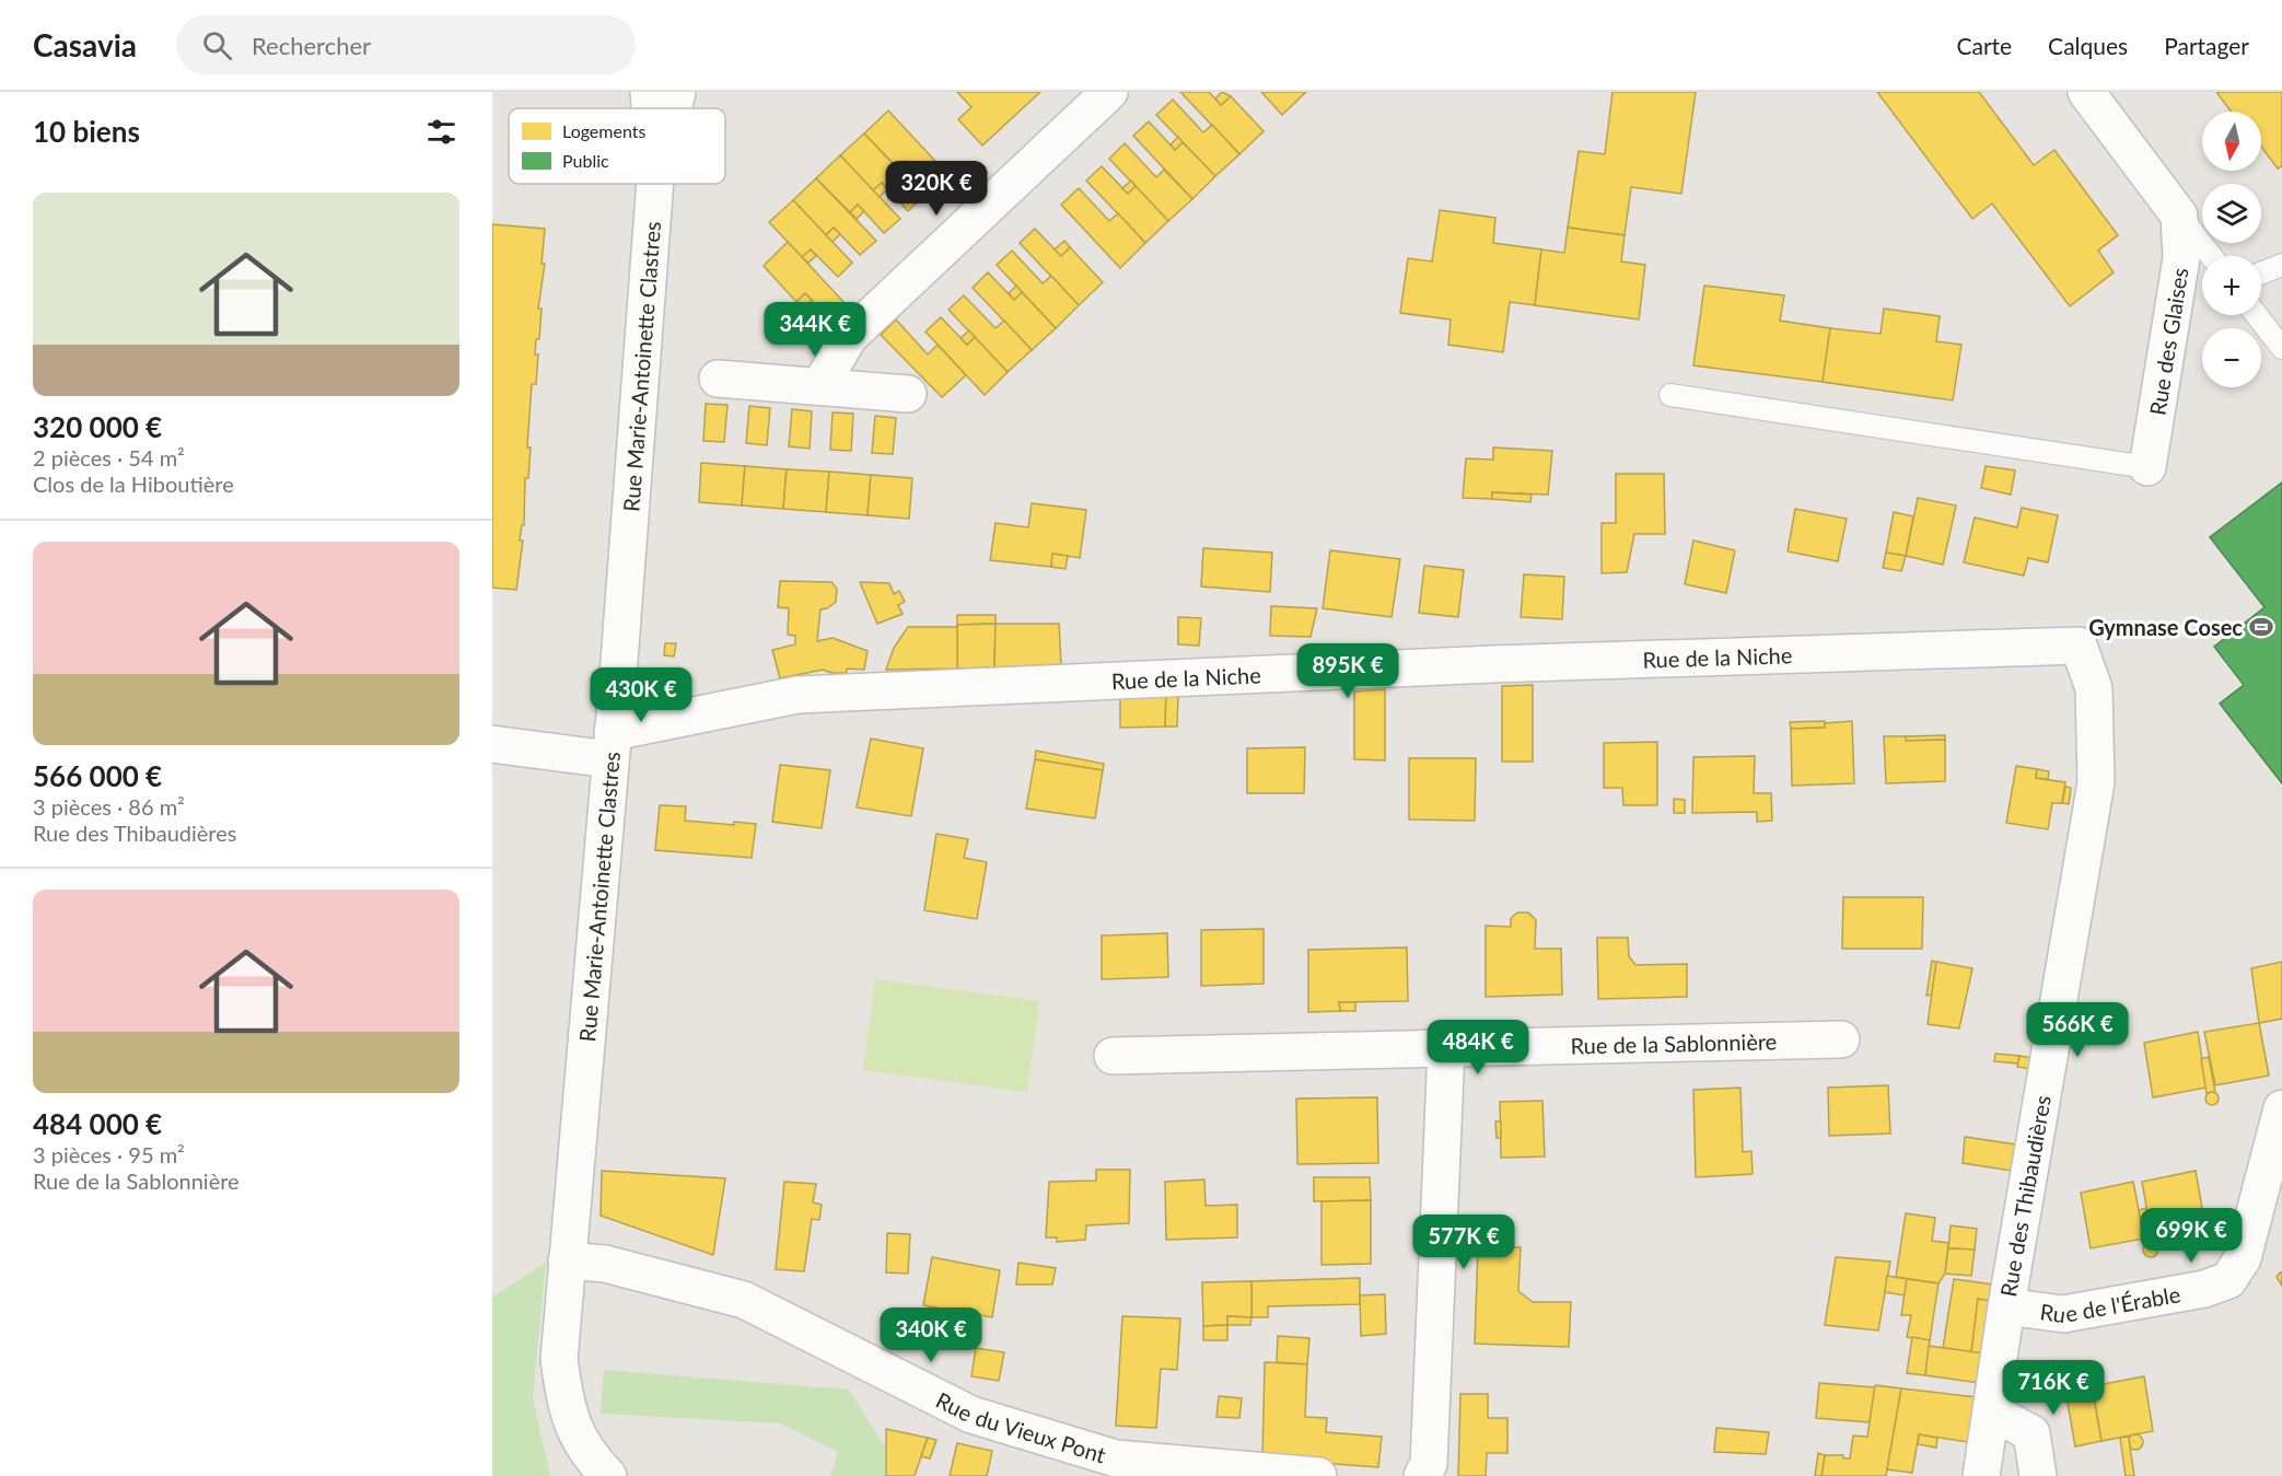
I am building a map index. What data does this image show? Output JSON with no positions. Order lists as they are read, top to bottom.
{
  "streets": {
    "street": [
      "Rue des Glaises",
      "Rue Marie-Antoinette Clastres",
      "Rue de la Niche",
      "Rue de la Sablonnière",
      "Rue des Thibaudières",
      "Rue de l'Érable",
      "Rue du Vieux Pont"
    ]
  },
  "crossings": [
    ["Rue Marie-Antoinette Clastres", "Rue de la Niche"],
    ["Rue Marie-Antoinette Clastres", "Rue du Vieux Pont"],
    ["Rue de la Niche", "Rue des Thibaudières"],
    ["Rue des Thibaudières", "Rue de l'Érable"]
  ],
  "places": {
    "sports": ["Gymnase Cosec"]
  },
  "legend": ["Logements", "Public"],
  "north": "bottom",
  "page": {
    "header": "Casavia",
    "search": "Rechercher",
    "nav": ["Carte", "Calques", "Partager"],
    "heading": "10 biens",
    "map_buttons": ["+", "−"],
    "price": [
      "320K €",
      "344K €",
      "895K €",
      "430K €",
      "566K €",
      "484K €",
      "699K €",
      "577K €",
      "340K €",
      "716K €"
    ],
    "list": [
      {
        "name": "320 000 €",
        "note": "2 pièces · 54 m² · Clos de la Hiboutière"
      },
      {
        "name": "566 000 €",
        "note": "3 pièces · 86 m² · Rue des Thibaudières"
      },
      {
        "name": "484 000 €",
        "note": "3 pièces · 95 m² · Rue de la Sablonnière"
      }
    ]
  }
}
